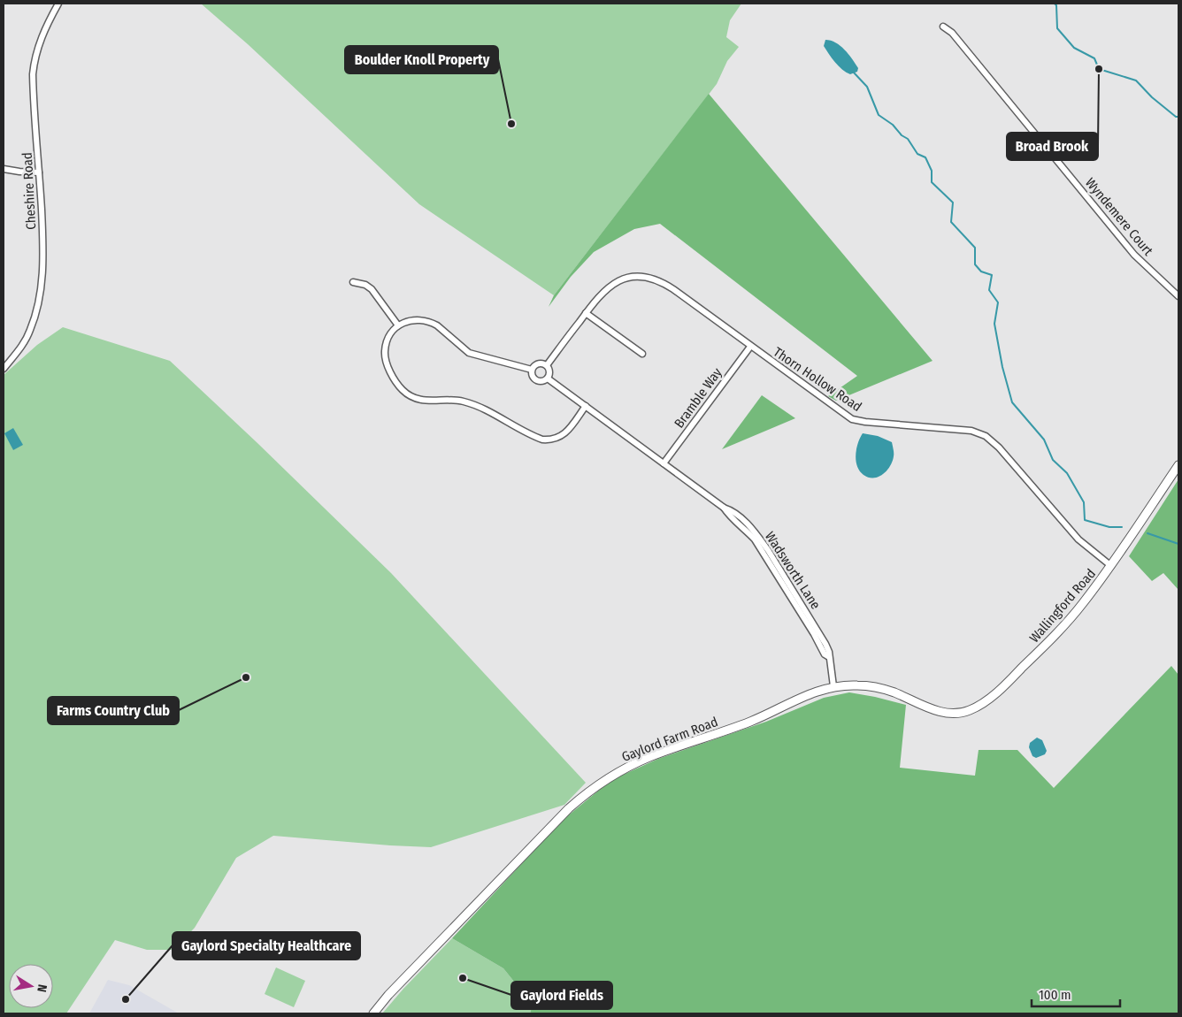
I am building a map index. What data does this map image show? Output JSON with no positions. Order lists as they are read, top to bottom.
{
  "streets": {
    "street": [
      "Cheshire Road",
      "Wyndemere Court",
      "Thorn Hollow Road",
      "Bramble Way",
      "Wadsworth Lane",
      "Wallingford Road",
      "Gaylord Farm Road"
    ]
  },
  "crossings": [
    ["Thorn Hollow Road", "Bramble Way"],
    ["Thorn Hollow Road", "Wadsworth Lane"],
    ["Thorn Hollow Road", "Wallingford Road"],
    ["Bramble Way", "Wadsworth Lane"],
    ["Wadsworth Lane", "Gaylord Farm Road"],
    ["Wallingford Road", "Gaylord Farm Road"]
  ],
  "places": [
    "Broad Brook",
    "Boulder Knoll Property",
    "Farms Country Club",
    "Gaylord Fields",
    "Gaylord Specialty Healthcare"
  ],
  "scale_bar": "100 m",
  "north": "right"
}
